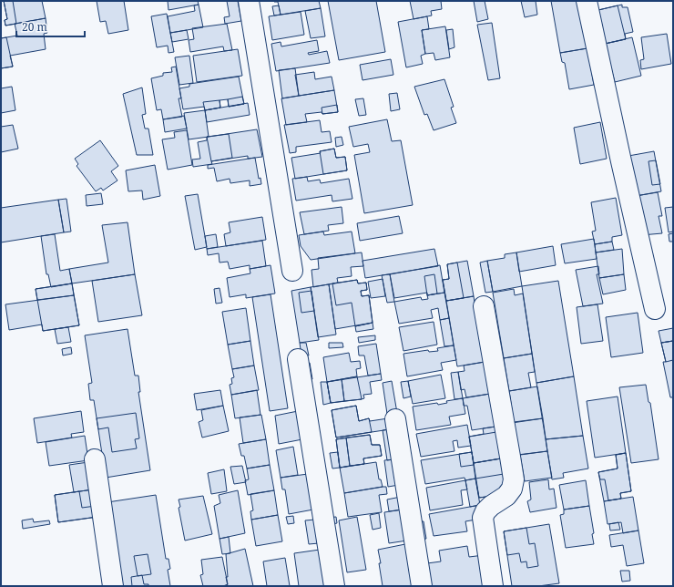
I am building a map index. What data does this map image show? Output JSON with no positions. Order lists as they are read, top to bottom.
{
  "scale_bar": "20 m"
}
